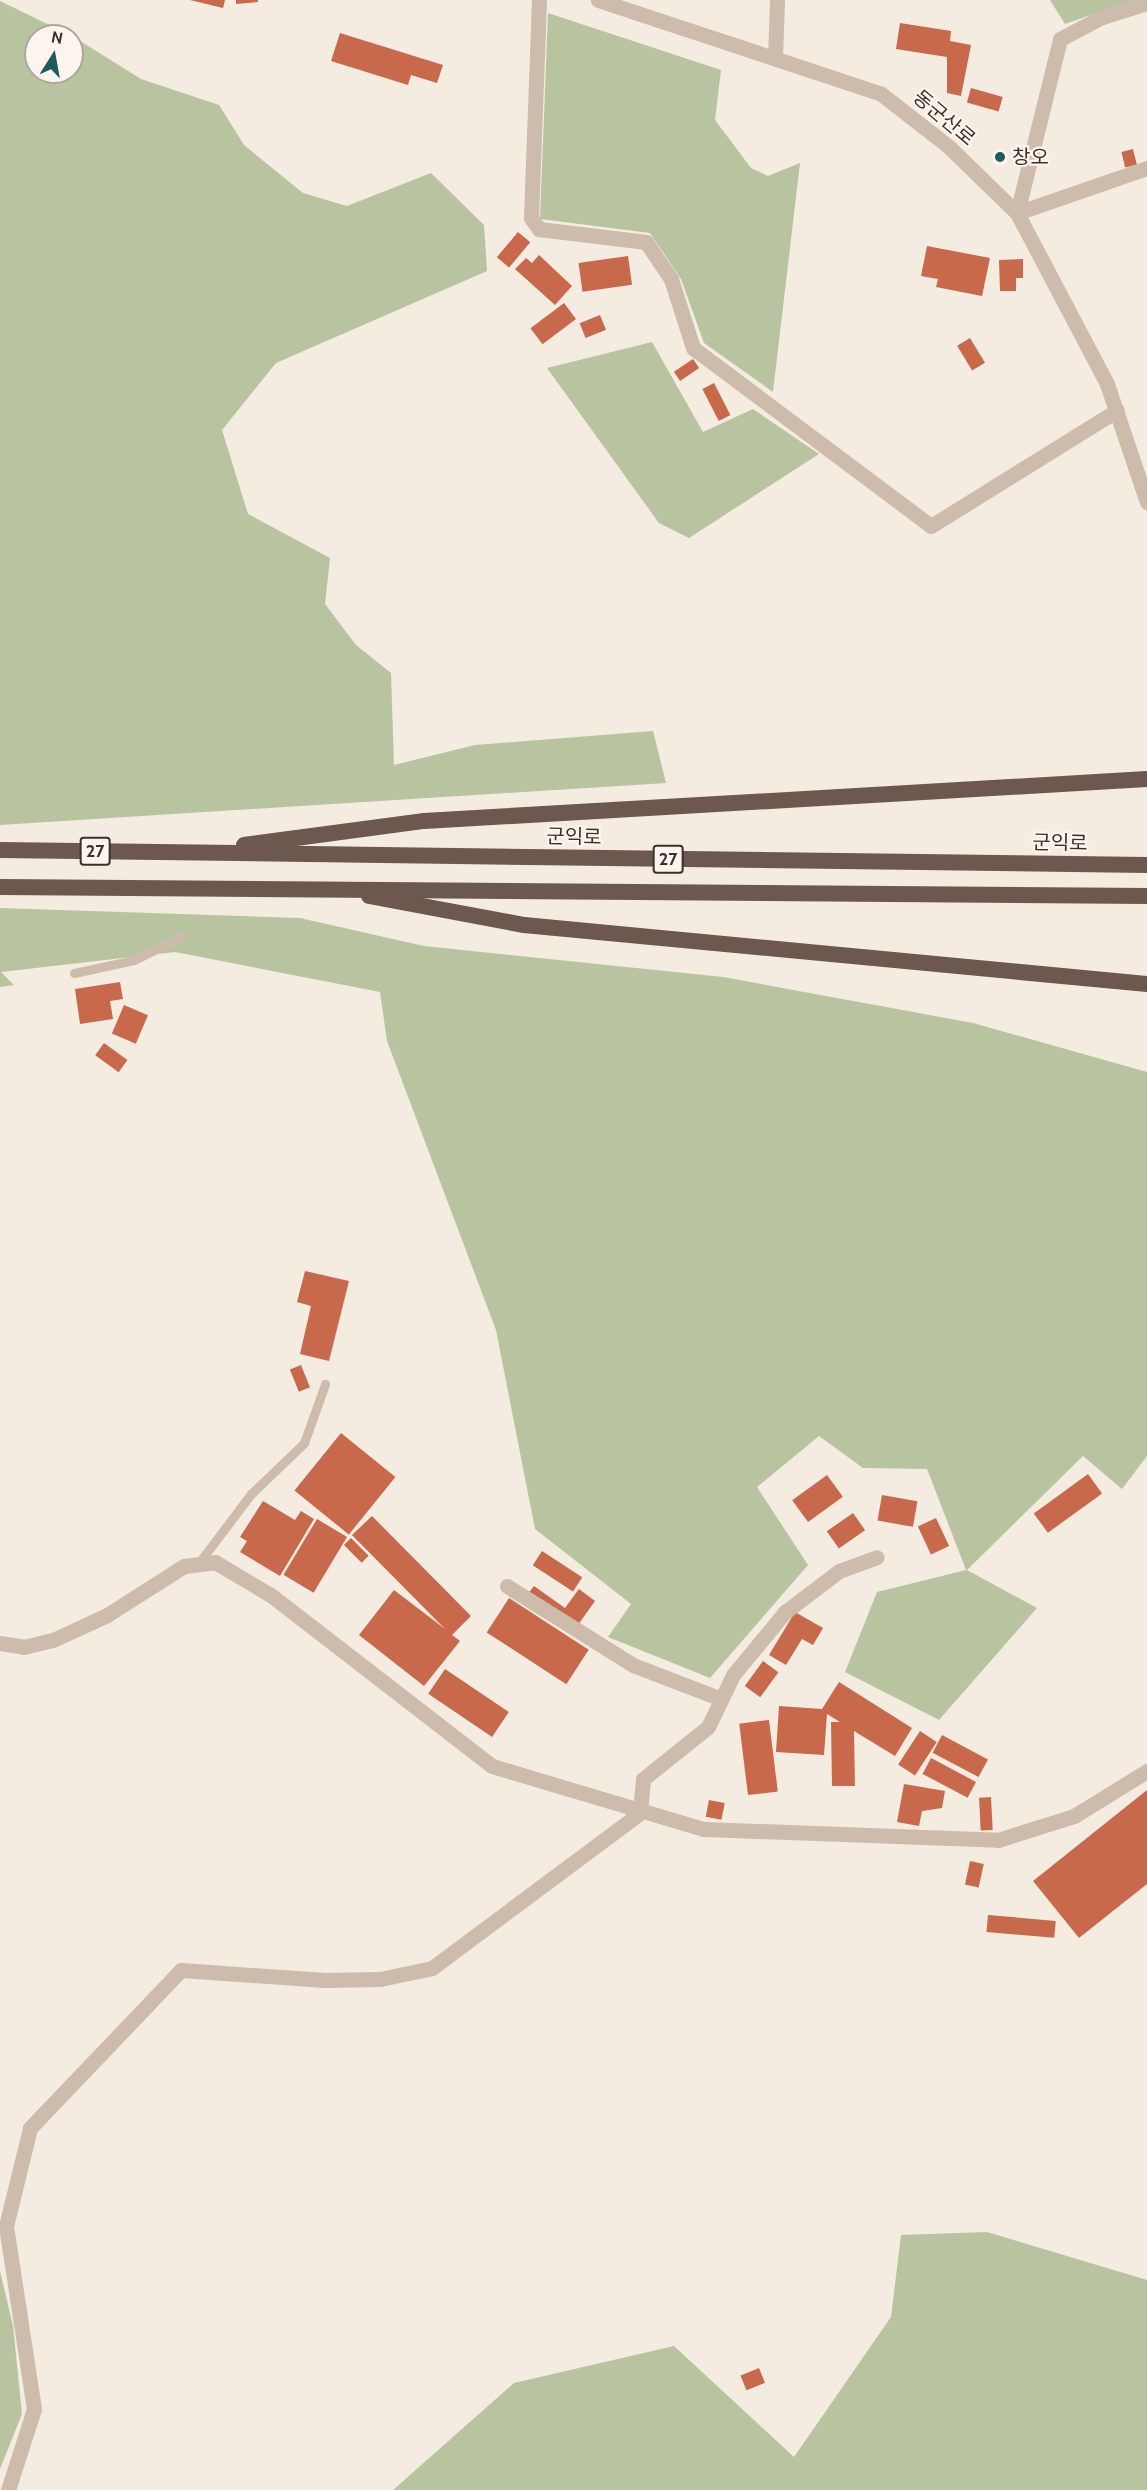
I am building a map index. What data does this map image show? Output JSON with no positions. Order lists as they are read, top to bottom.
{
  "streets": {
    "highway": ["군익로", "27"],
    "street": ["동군산로"]
  },
  "places": ["창오"],
  "north": "top"
}
